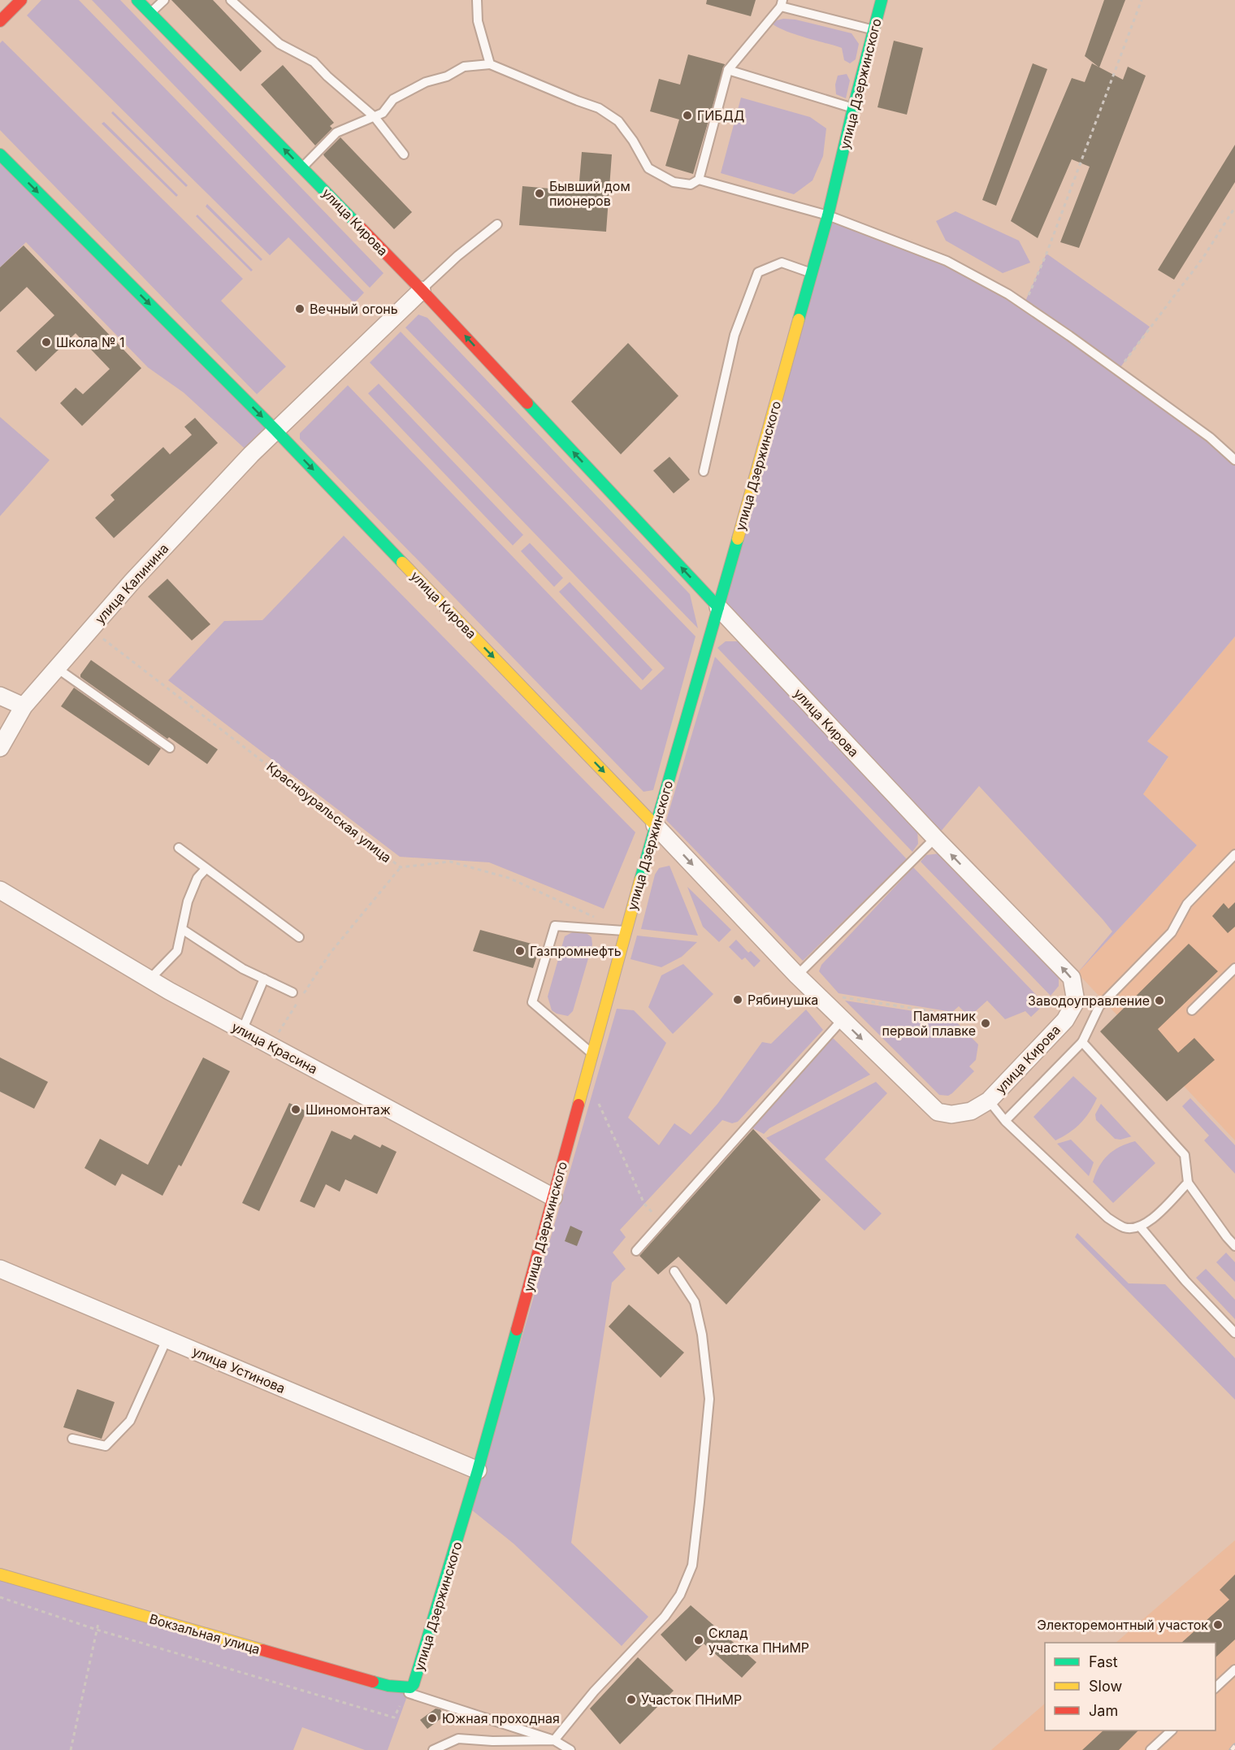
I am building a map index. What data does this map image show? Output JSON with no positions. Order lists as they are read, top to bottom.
{
  "streets": {
    "street": [
      "улица Дзержинского",
      "улица Кирова",
      "улица Калинина",
      "улица Красина",
      "улица Устинова",
      "Вокзальная улица"
    ],
    "path": ["Красноуральская улица"]
  },
  "crossings": [
    ["улица Дзержинского", "улица Кирова"],
    ["улица Дзержинского", "улица Красина"],
    ["улица Дзержинского", "улица Устинова"],
    ["улица Дзержинского", "Вокзальная улица"],
    ["улица Кирова", "улица Калинина"],
    ["улица Калинина", "Красноуральская улица"]
  ],
  "places": [
    "ГИБДД",
    "Бывший дом пионеров",
    "Вечный огонь",
    "Школа № 1",
    "Газпромнефть",
    "Рябинушка",
    "Заводоуправление",
    "Памятник первой плавке",
    "Шиномонтаж",
    "Электоремонтный участок",
    "Склад участка ПНиМР",
    "Участок ПНиМР",
    "Южная проходная"
  ],
  "legend": ["Fast", "Slow", "Jam"]
}
